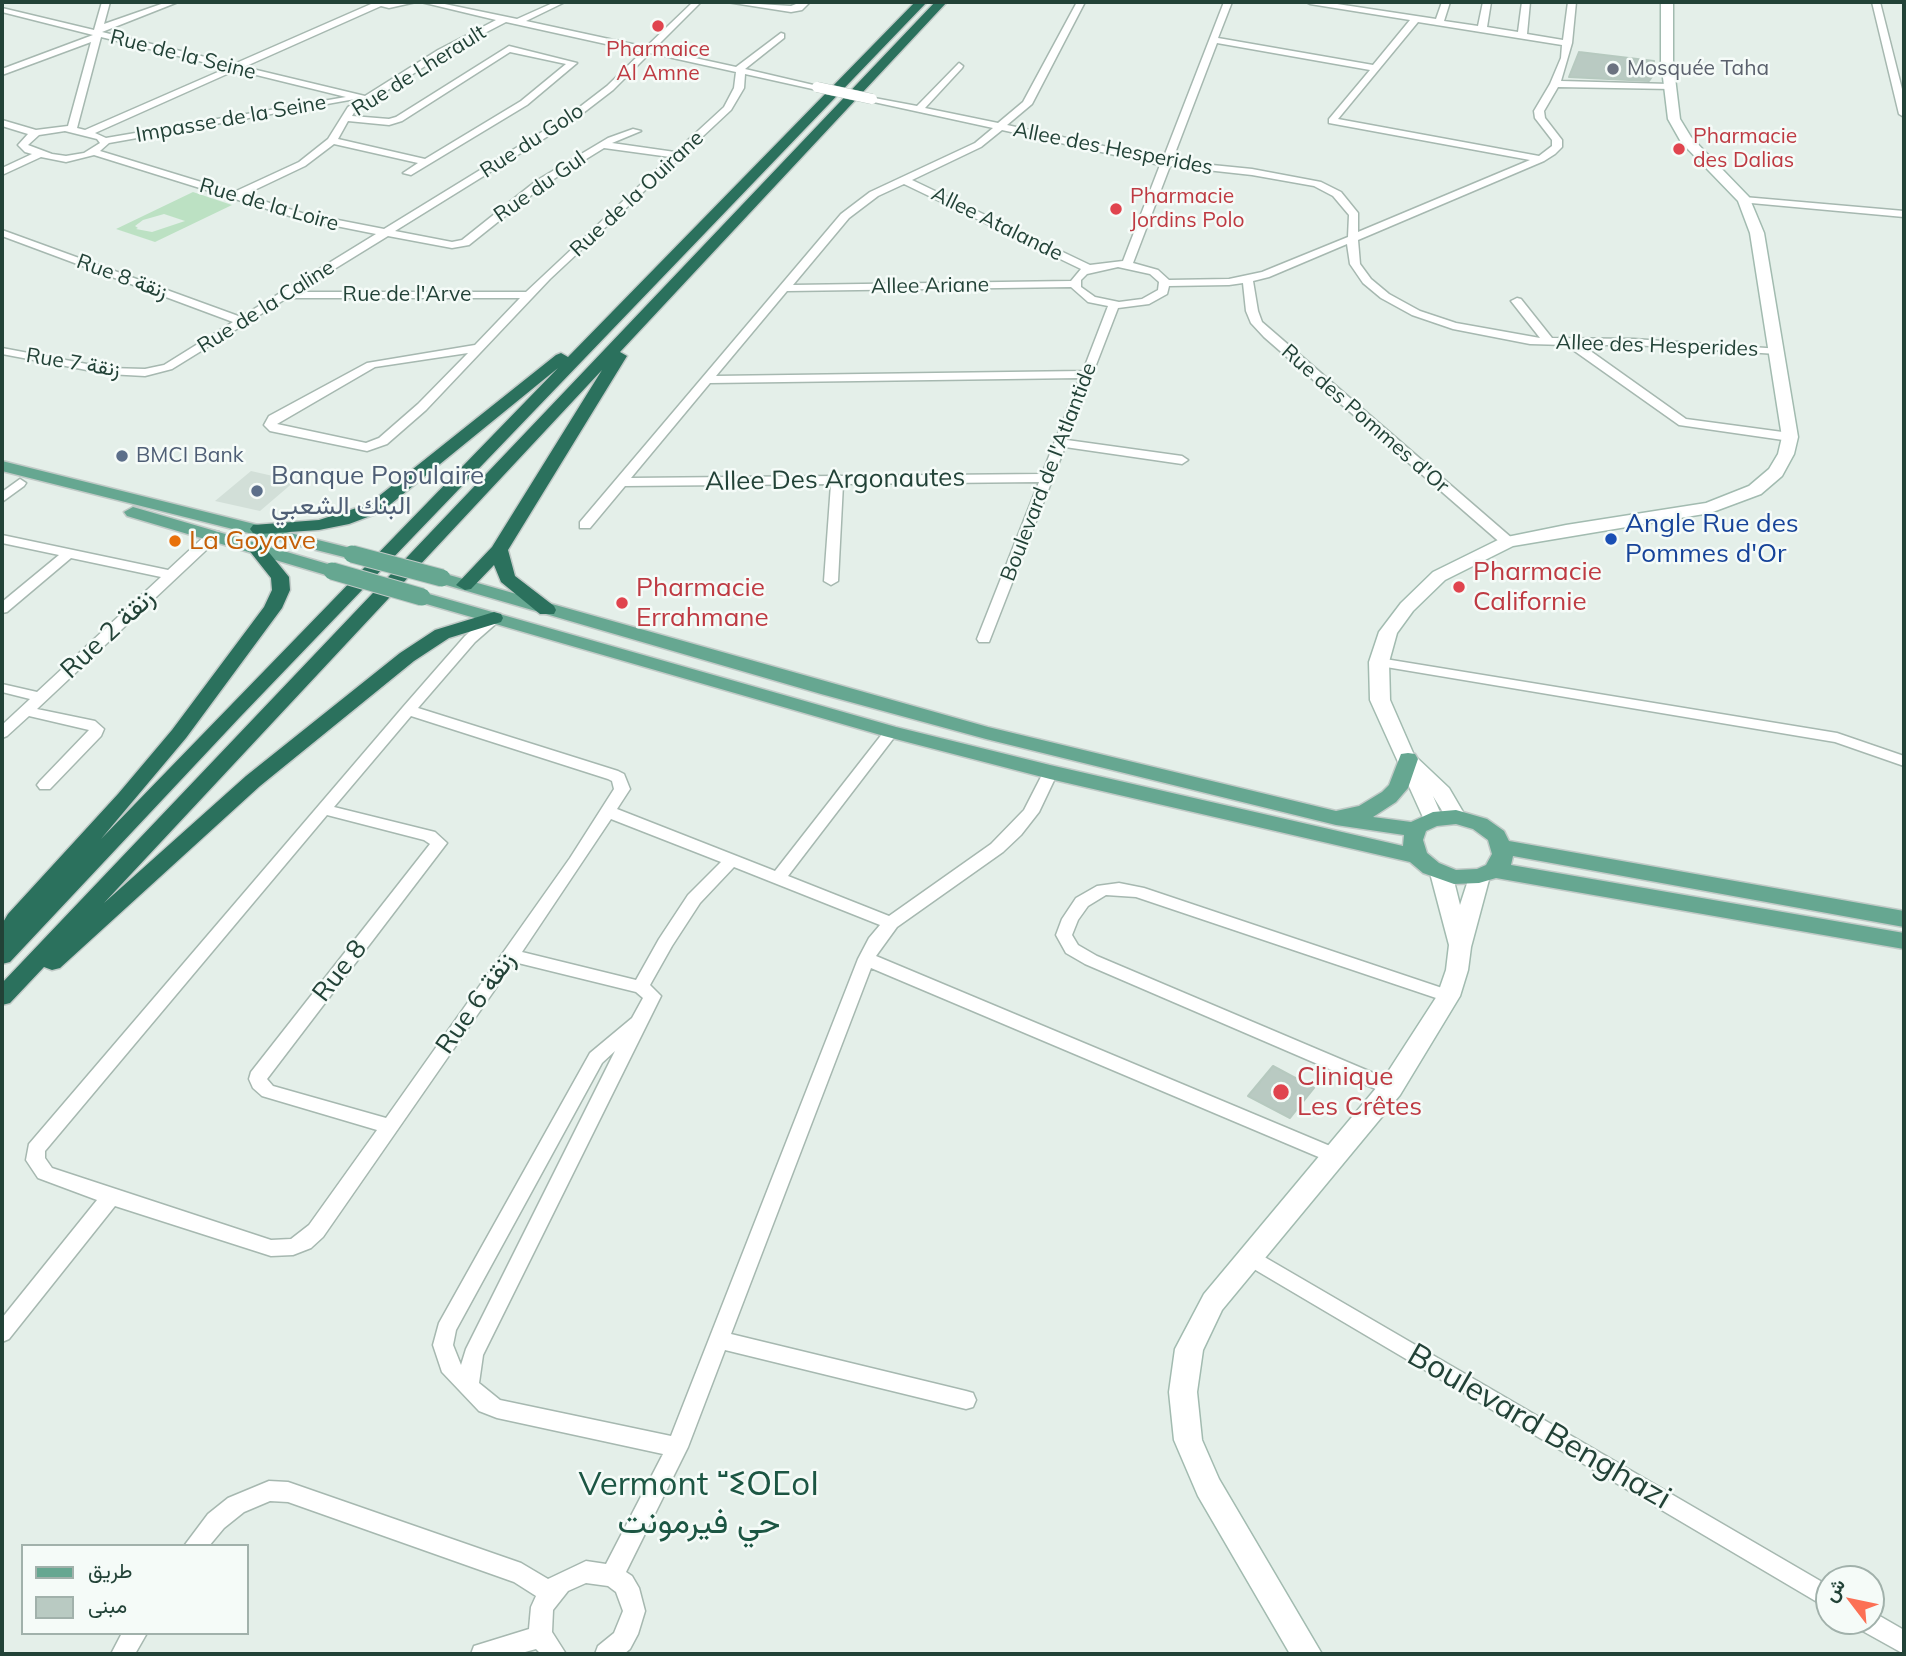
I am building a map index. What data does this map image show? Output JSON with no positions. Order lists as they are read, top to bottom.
{
  "streets": {
    "street": [
      "Rue de la Seine",
      "Rue de Lherault",
      "Impasse de la Seine",
      "Rue du Golo",
      "Allee des Hesperides",
      "Rue du Gul",
      "Rue de la Ouirane",
      "Rue de la Loire",
      "Allee Atalande",
      "Rue 8 زنقة",
      "Allee Ariane",
      "Rue de l'Arve",
      "Rue de la Caline",
      "Rue 7 زنقة",
      "Rue des Pommes d'Or",
      "Boulevard de l'Atlantide",
      "Allee Des Argonautes",
      "Rue 2 زنقة",
      "Rue 8",
      "Rue 6 زنقة",
      "Boulevard Benghazi"
    ]
  },
  "crossings": [
    ["Rue de la Seine", "Rue de Lherault"],
    ["Rue de la Seine", "Impasse de la Seine"],
    ["Rue de Lherault", "Impasse de la Seine"],
    ["Rue de Lherault", "Allee des Hesperides"],
    ["Rue de Lherault", "Rue de la Loire"],
    ["Rue du Golo", "Allee des Hesperides"],
    ["Rue du Golo", "Rue de la Loire"],
    ["Rue du Golo", "Rue de la Caline"],
    ["Allee des Hesperides", "Rue de la Ouirane"],
    ["Rue du Gul", "Rue de la Loire"],
    ["Rue de la Ouirane", "Rue de l'Arve"],
    ["Rue de la Loire", "Rue de la Caline"],
    ["Rue 8 زنقة", "Rue de la Caline"],
    ["Rue de l'Arve", "Rue de la Caline"],
    ["Rue de la Caline", "Rue 7 زنقة"],
    ["Boulevard de l'Atlantide", "Allee Des Argonautes"],
    ["Rue 8", "Rue 6 زنقة"]
  ],
  "districts": ["Vermont ⵯⵉⵔⵎoⵏ حي فيرمونت"],
  "places": [
    "Pharmaice Al Amne",
    "Mosquée Taha",
    "Pharmacie des Dalias",
    "Pharmacie Jordins Polo",
    "BMCI Bank",
    "Banque Populaire البنك الشعبي",
    "Angle Rue des Pommes d'Or",
    "La Goyave",
    "Pharmacie Californie",
    "Pharmacie Errahmane",
    "Clinique Les Crêtes"
  ],
  "legend": ["طريق", "مبنى"],
  "north": "top left"
}
